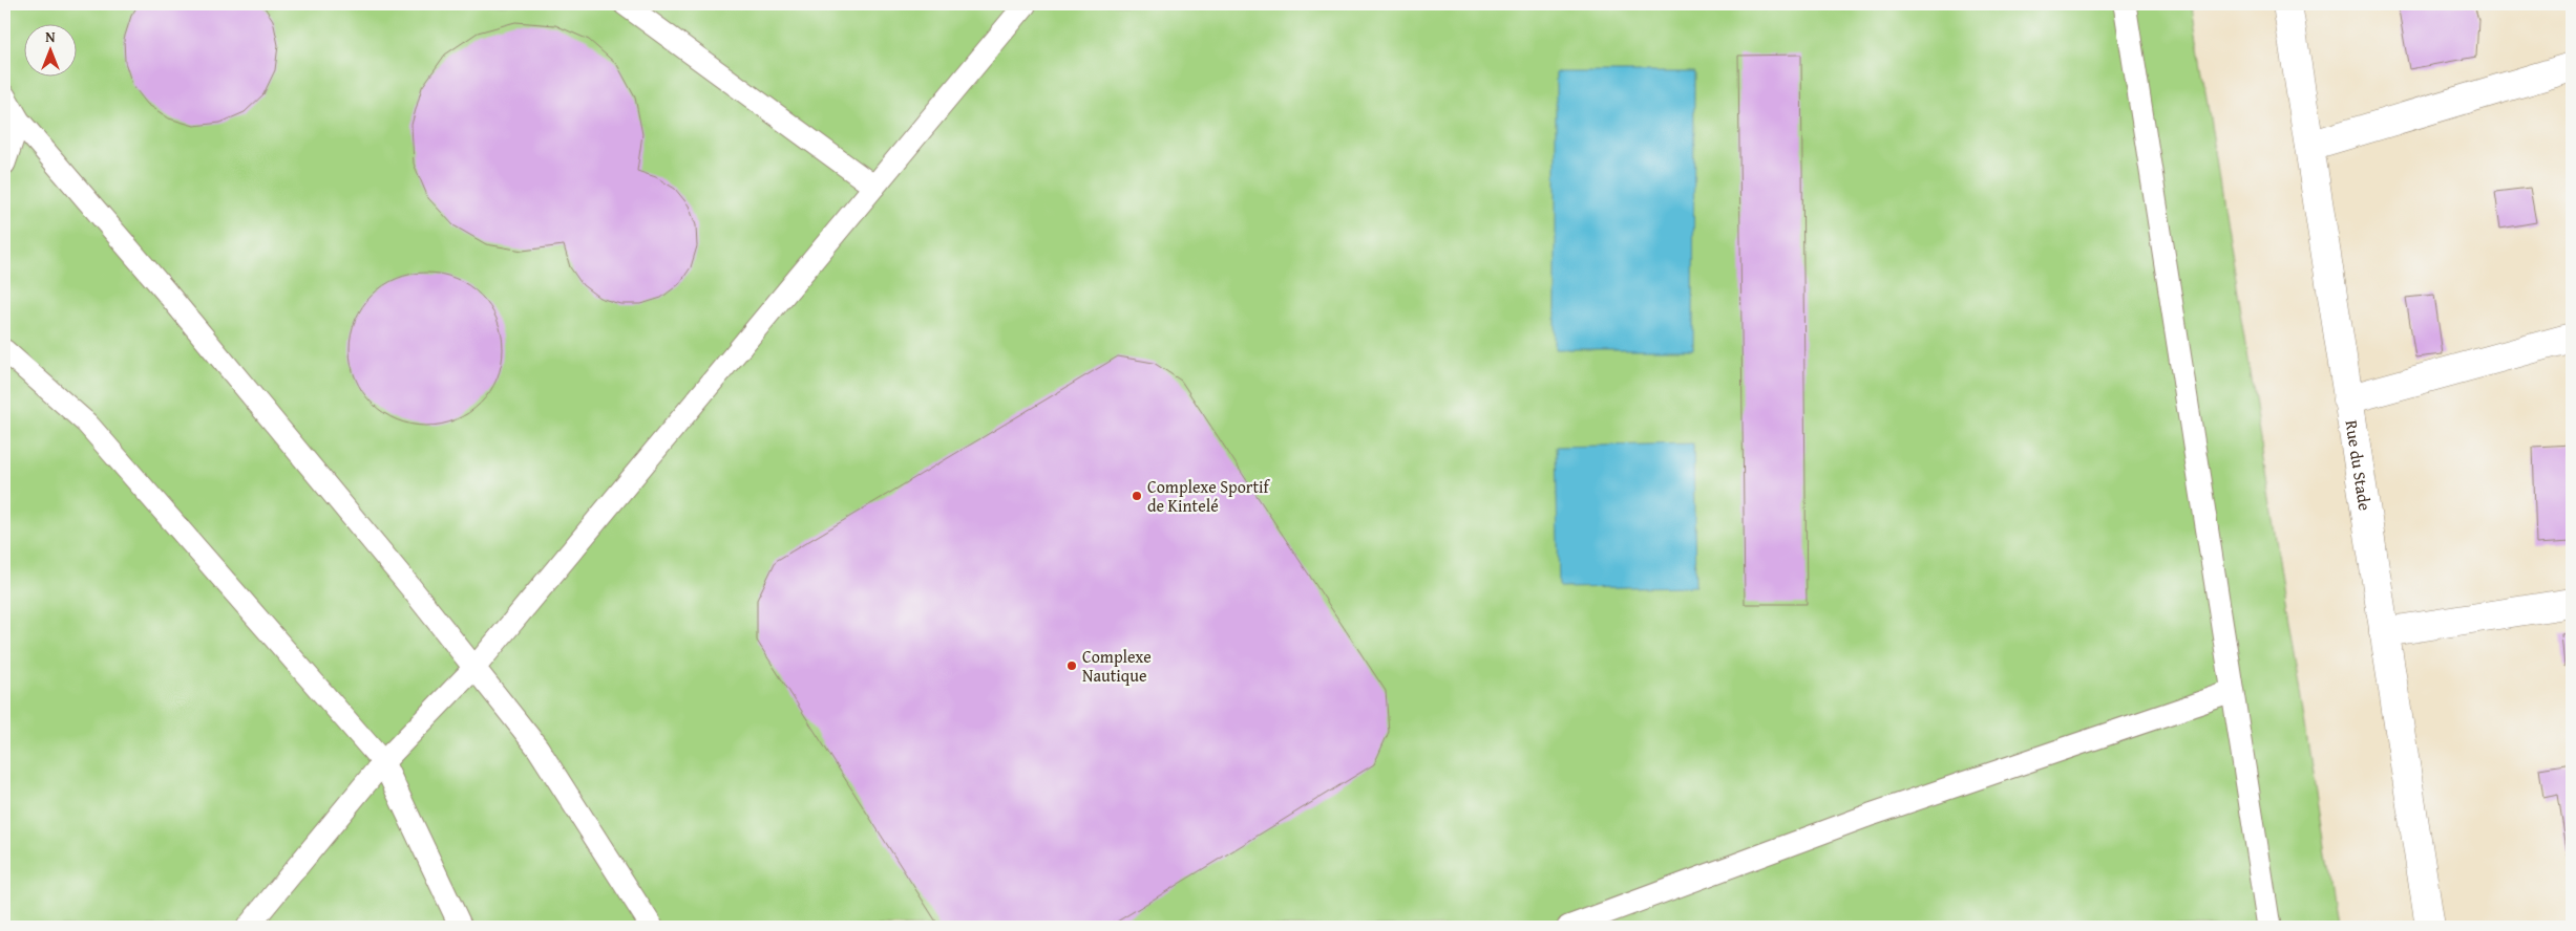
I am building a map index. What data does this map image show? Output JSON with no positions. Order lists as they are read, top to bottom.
{
  "streets": {
    "street": ["Rue du Stade"]
  },
  "places": ["Complexe Sportif de Kintelé", "Complexe Nautique"],
  "north": "top"
}
